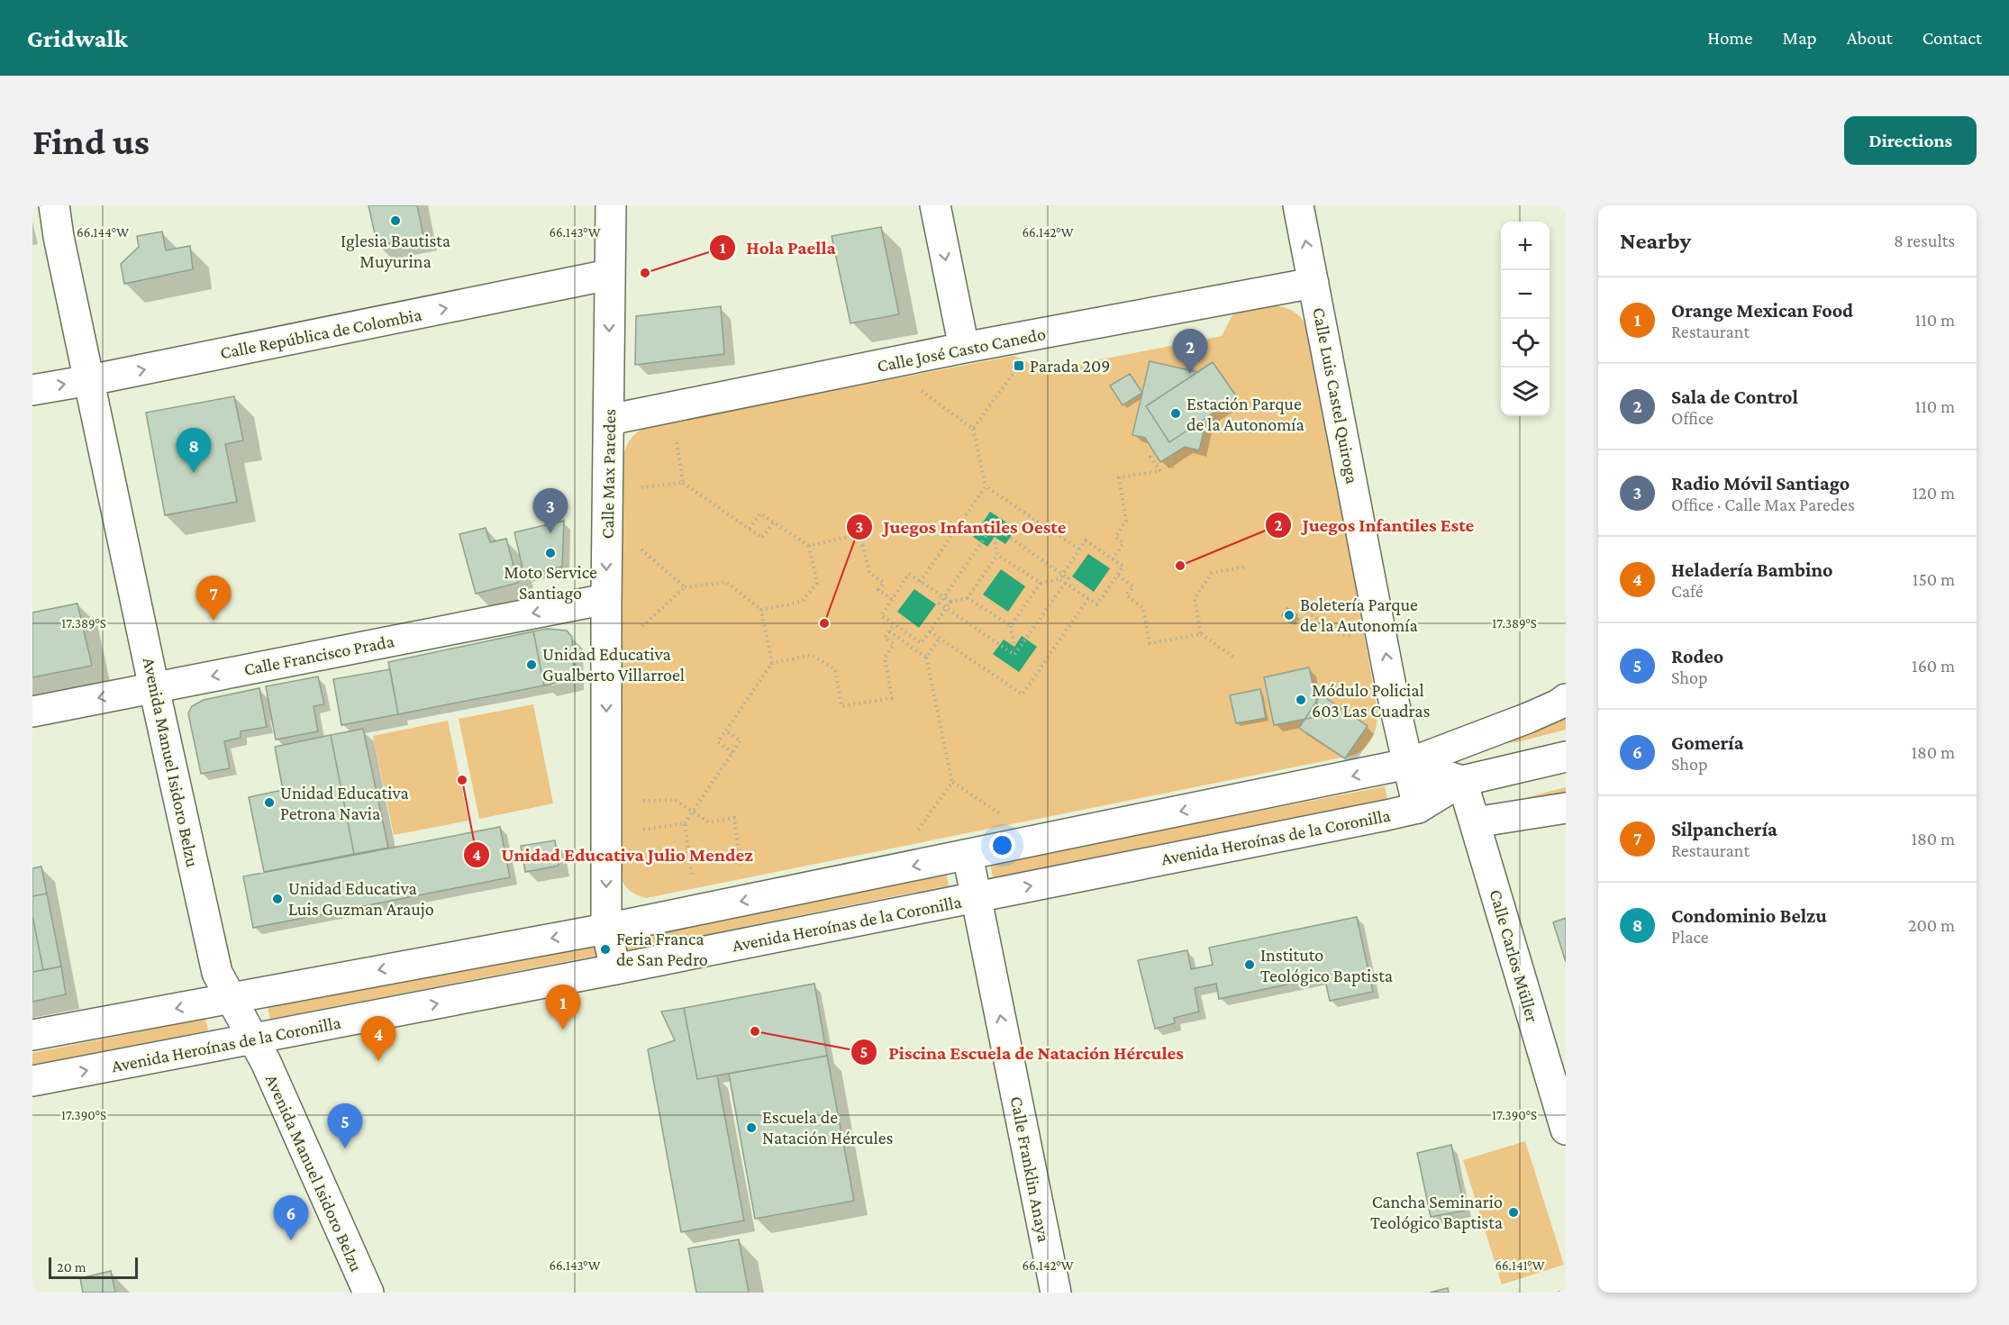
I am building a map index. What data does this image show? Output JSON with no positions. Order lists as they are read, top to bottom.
{
  "streets": {
    "street": [
      "Calle República de Colombia",
      "Calle José Casto Canedo",
      "Calle Luis Castel Quiroga",
      "Calle Max Paredes",
      "Calle Francisco Prada",
      "Avenida Manuel Isidoro Belzu",
      "Avenida Heroínas de la Coronilla",
      "Calle Carlos Müller",
      "Calle Franklin Anaya"
    ]
  },
  "crossings": [
    ["Calle República de Colombia", "Calle Max Paredes"],
    ["Calle República de Colombia", "Avenida Manuel Isidoro Belzu"],
    ["Calle José Casto Canedo", "Calle Luis Castel Quiroga"],
    ["Calle José Casto Canedo", "Calle Max Paredes"],
    ["Calle Luis Castel Quiroga", "Avenida Heroínas de la Coronilla"],
    ["Calle Max Paredes", "Calle Francisco Prada"],
    ["Calle Max Paredes", "Avenida Heroínas de la Coronilla"],
    ["Calle Francisco Prada", "Avenida Manuel Isidoro Belzu"],
    ["Avenida Manuel Isidoro Belzu", "Avenida Heroínas de la Coronilla"],
    ["Avenida Heroínas de la Coronilla", "Calle Carlos Müller"],
    ["Avenida Heroínas de la Coronilla", "Calle Franklin Anaya"]
  ],
  "one_way": [
    "Calle República de Colombia",
    "Calle Luis Castel Quiroga",
    "Calle Max Paredes",
    "Calle Francisco Prada",
    "Calle Franklin Anaya"
  ],
  "places": {
    "other": [
      "Iglesia Bautista Muyurina",
      "Hola Paella",
      "Estación Parque de la Autonomía",
      "Moto Service Santiago",
      "Juegos Infantiles Este",
      "Boletería Parque de la Autonomía",
      "Juegos Infantiles Oeste",
      "Unidad Educativa Gualberto Villarroel",
      "Módulo Policial 603 Las Cuadras",
      "Unidad Educativa Julio Mendez",
      "Unidad Educativa Petrona Navia",
      "Unidad Educativa Luis Guzman Araujo",
      "Feria Franca de San Pedro",
      "Instituto Teológico Baptista",
      "Piscina Escuela de Natación Hércules",
      "Escuela de Natación Hércules",
      "Cancha Seminario Teológico Baptista"
    ],
    "transit": ["Parada 209"]
  },
  "scale_bar": "20 m",
  "page": {
    "header": "Gridwalk",
    "nav": [
      "Home",
      "Map",
      "About",
      "Contact"
    ],
    "buttons": "Directions",
    "title": "Find us",
    "heading": ["Nearby", "8 results"],
    "map_buttons": ["+", "−"],
    "list": [
      {
        "mark": "1",
        "name": "Orange Mexican Food",
        "note": "Restaurant",
        "value": "110 m"
      },
      {
        "mark": "2",
        "name": "Sala de Control",
        "note": "Office",
        "value": "110 m"
      },
      {
        "mark": "3",
        "name": "Radio Móvil Santiago",
        "note": "Office · Calle Max Paredes",
        "value": "120 m"
      },
      {
        "mark": "4",
        "name": "Heladería Bambino",
        "note": "Café",
        "value": "150 m"
      },
      {
        "mark": "5",
        "name": "Rodeo",
        "note": "Shop",
        "value": "160 m"
      },
      {
        "mark": "6",
        "name": "Gomería",
        "note": "Shop",
        "value": "180 m"
      },
      {
        "mark": "7",
        "name": "Silpanchería",
        "note": "Restaurant",
        "value": "180 m"
      },
      {
        "mark": "8",
        "name": "Condominio Belzu",
        "note": "Place",
        "value": "200 m"
      }
    ],
    "pins": [
      "2",
      "8",
      "3",
      "7",
      "1",
      "4",
      "5",
      "6"
    ],
    "scale": "20 m"
  },
  "coordinates": [
    "66.144°W",
    "66.143°W",
    "66.142°W",
    "17.389°S",
    "17.390°S",
    "66.141°W"
  ]
}
